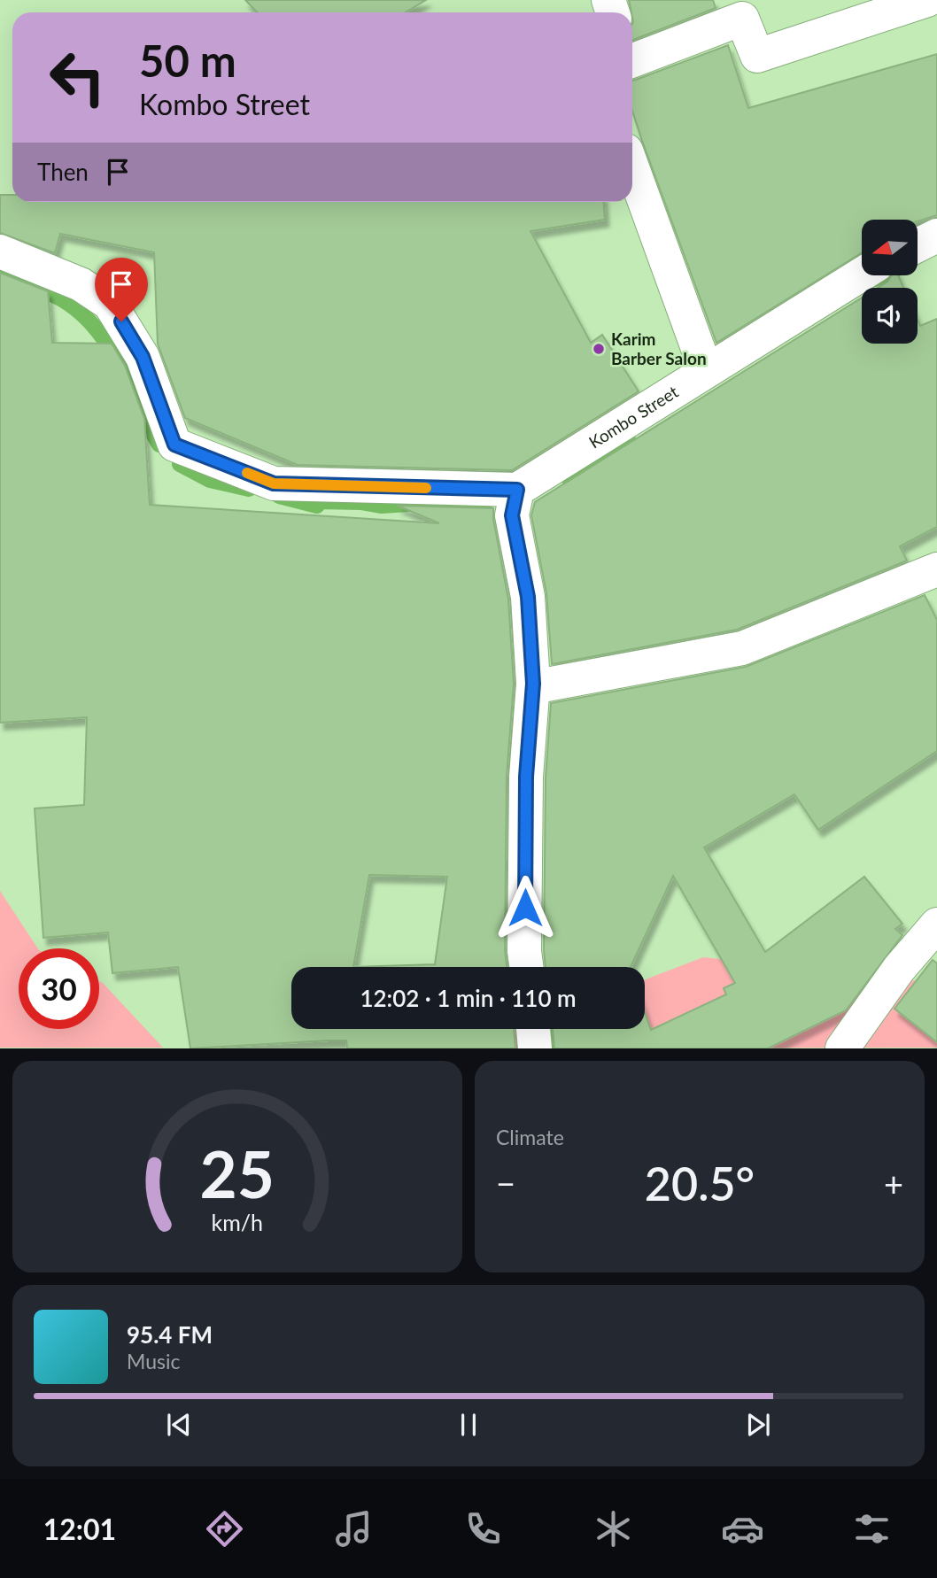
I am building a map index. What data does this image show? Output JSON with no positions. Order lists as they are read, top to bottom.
{
  "streets": {
    "street": ["Kombo Street"]
  },
  "places": ["Karim Barber Salon"],
  "north": "left",
  "page": {
    "turn": ["50 m", "Kombo Street"],
    "then": "Then",
    "limit": "30",
    "trip": "12:02 · 1 min · 110 m",
    "tile": "Climate",
    "heat": ["−", "20.5°", "+"],
    "song": ["95.4 FM", "Music"],
    "tabs": "12:01",
    "gauge": ["25", "km/h"]
  }
}
